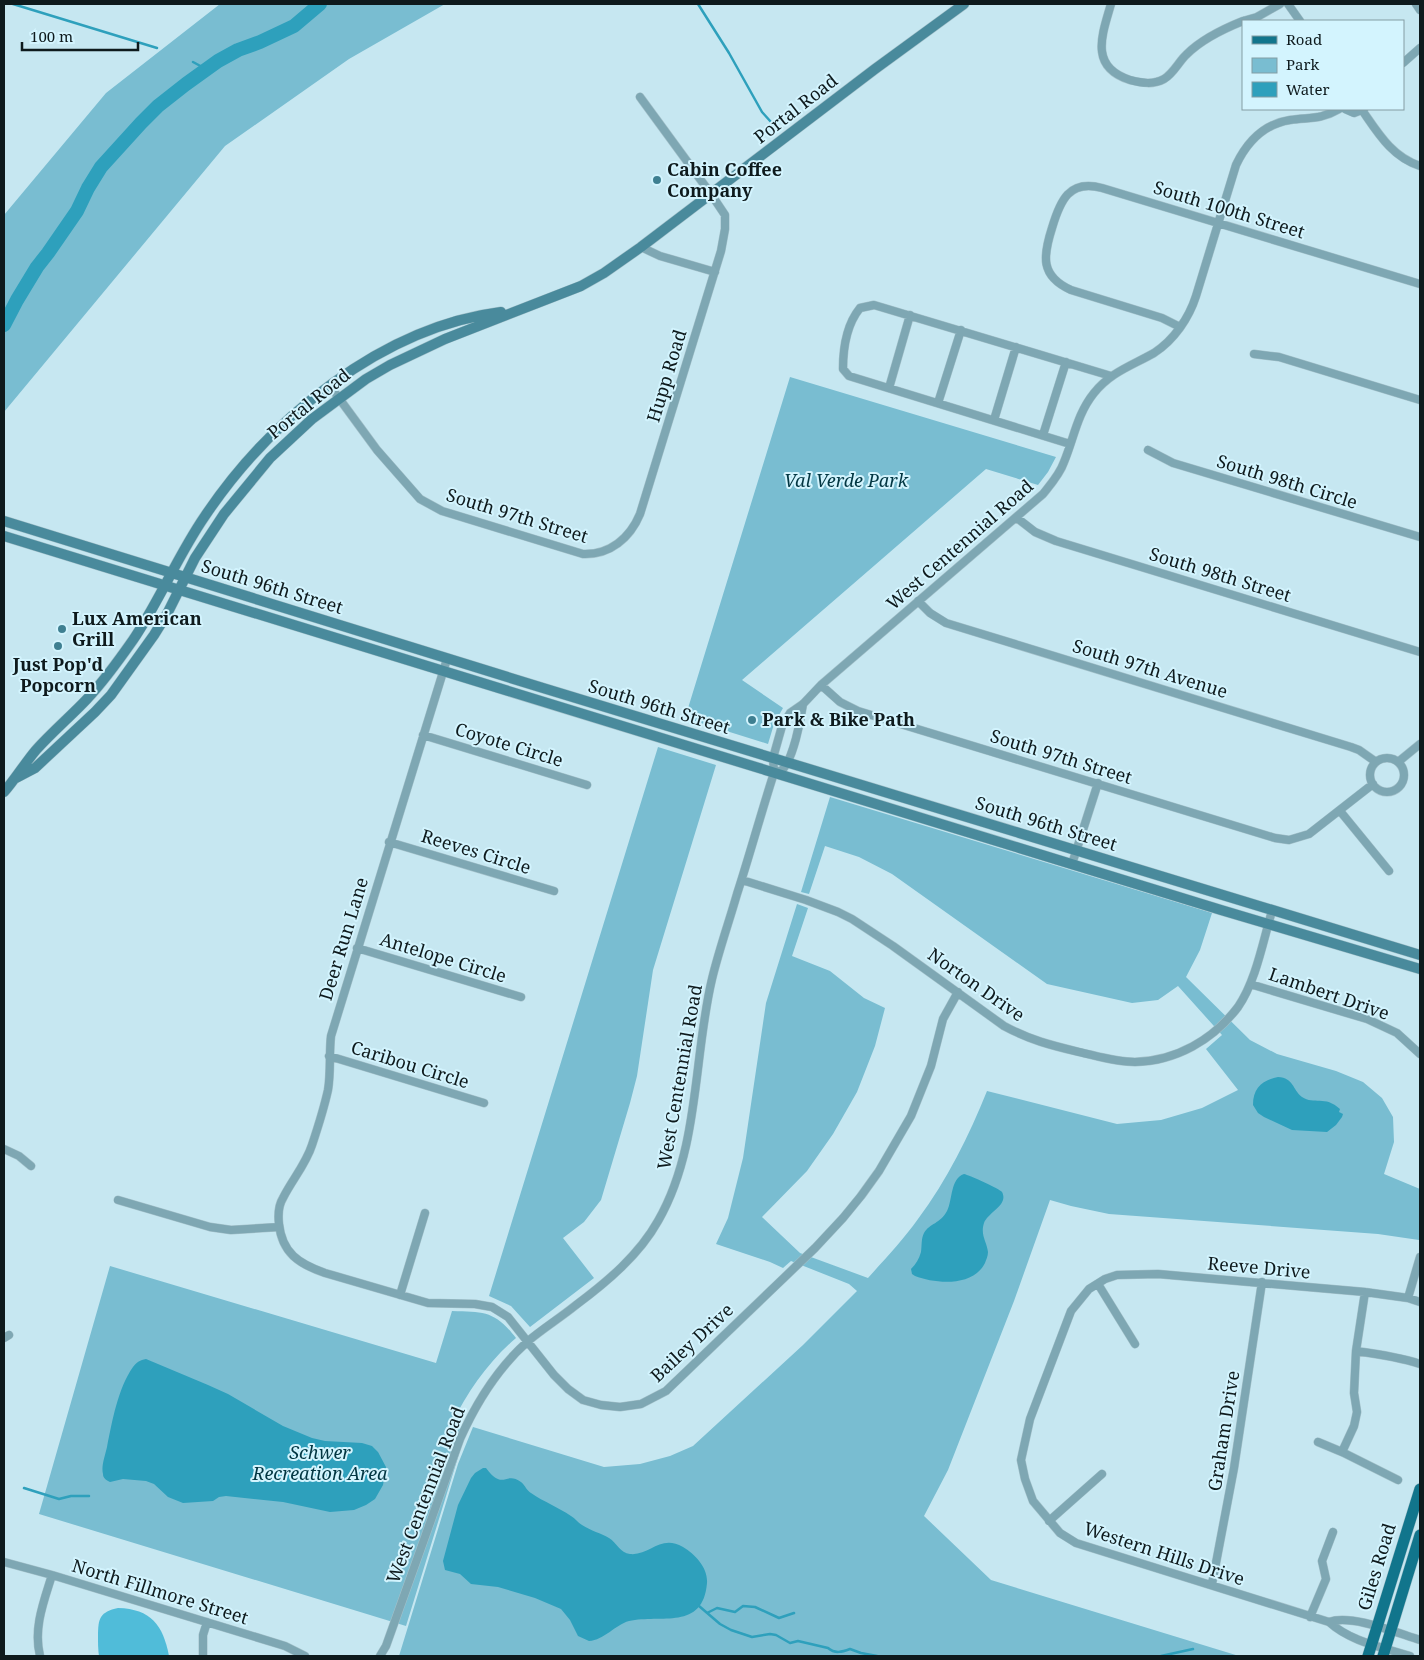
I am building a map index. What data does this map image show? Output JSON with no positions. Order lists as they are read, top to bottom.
{
  "streets": {
    "main road": ["Portal Road", "South 96th Street", "Giles Road"],
    "street": [
      "South 100th Street",
      "Hupp Road",
      "South 98th Circle",
      "South 97th Street",
      "West Centennial Road",
      "South 98th Street",
      "South 97th Avenue",
      "Coyote Circle",
      "Reeves Circle",
      "Deer Run Lane",
      "Antelope Circle",
      "Norton Drive",
      "Lambert Drive",
      "Caribou Circle",
      "Reeve Drive",
      "Bailey Drive",
      "Graham Drive",
      "Western Hills Drive",
      "North Fillmore Street"
    ]
  },
  "crossings": [
    ["Portal Road", "Hupp Road"],
    ["Portal Road", "South 97th Street"],
    ["Portal Road", "South 96th Street"],
    ["South 100th Street", "West Centennial Road"],
    ["Hupp Road", "South 97th Street"],
    ["South 97th Street", "West Centennial Road"],
    ["West Centennial Road", "South 98th Street"],
    ["West Centennial Road", "South 96th Street"],
    ["West Centennial Road", "South 97th Avenue"],
    ["West Centennial Road", "Norton Drive"],
    ["West Centennial Road", "Bailey Drive"],
    ["South 96th Street", "Deer Run Lane"],
    ["South 96th Street", "Norton Drive"],
    ["Coyote Circle", "Deer Run Lane"],
    ["Reeves Circle", "Deer Run Lane"],
    ["Deer Run Lane", "Antelope Circle"],
    ["Deer Run Lane", "Caribou Circle"],
    ["Deer Run Lane", "Bailey Drive"],
    ["Norton Drive", "Lambert Drive"],
    ["Norton Drive", "Bailey Drive"],
    ["Reeve Drive", "Graham Drive"],
    ["Reeve Drive", "Western Hills Drive"],
    ["Graham Drive", "Western Hills Drive"],
    ["Western Hills Drive", "Giles Road"]
  ],
  "parks": ["Val Verde Park", "Schwer Recreation Area"],
  "places": [
    "Cabin Coffee Company",
    "Lux American Grill",
    "Just Pop'd Popcorn",
    "Park & Bike Path"
  ],
  "legend": ["Road", "Park", "Water"],
  "scale_bar": "100 m"
}
